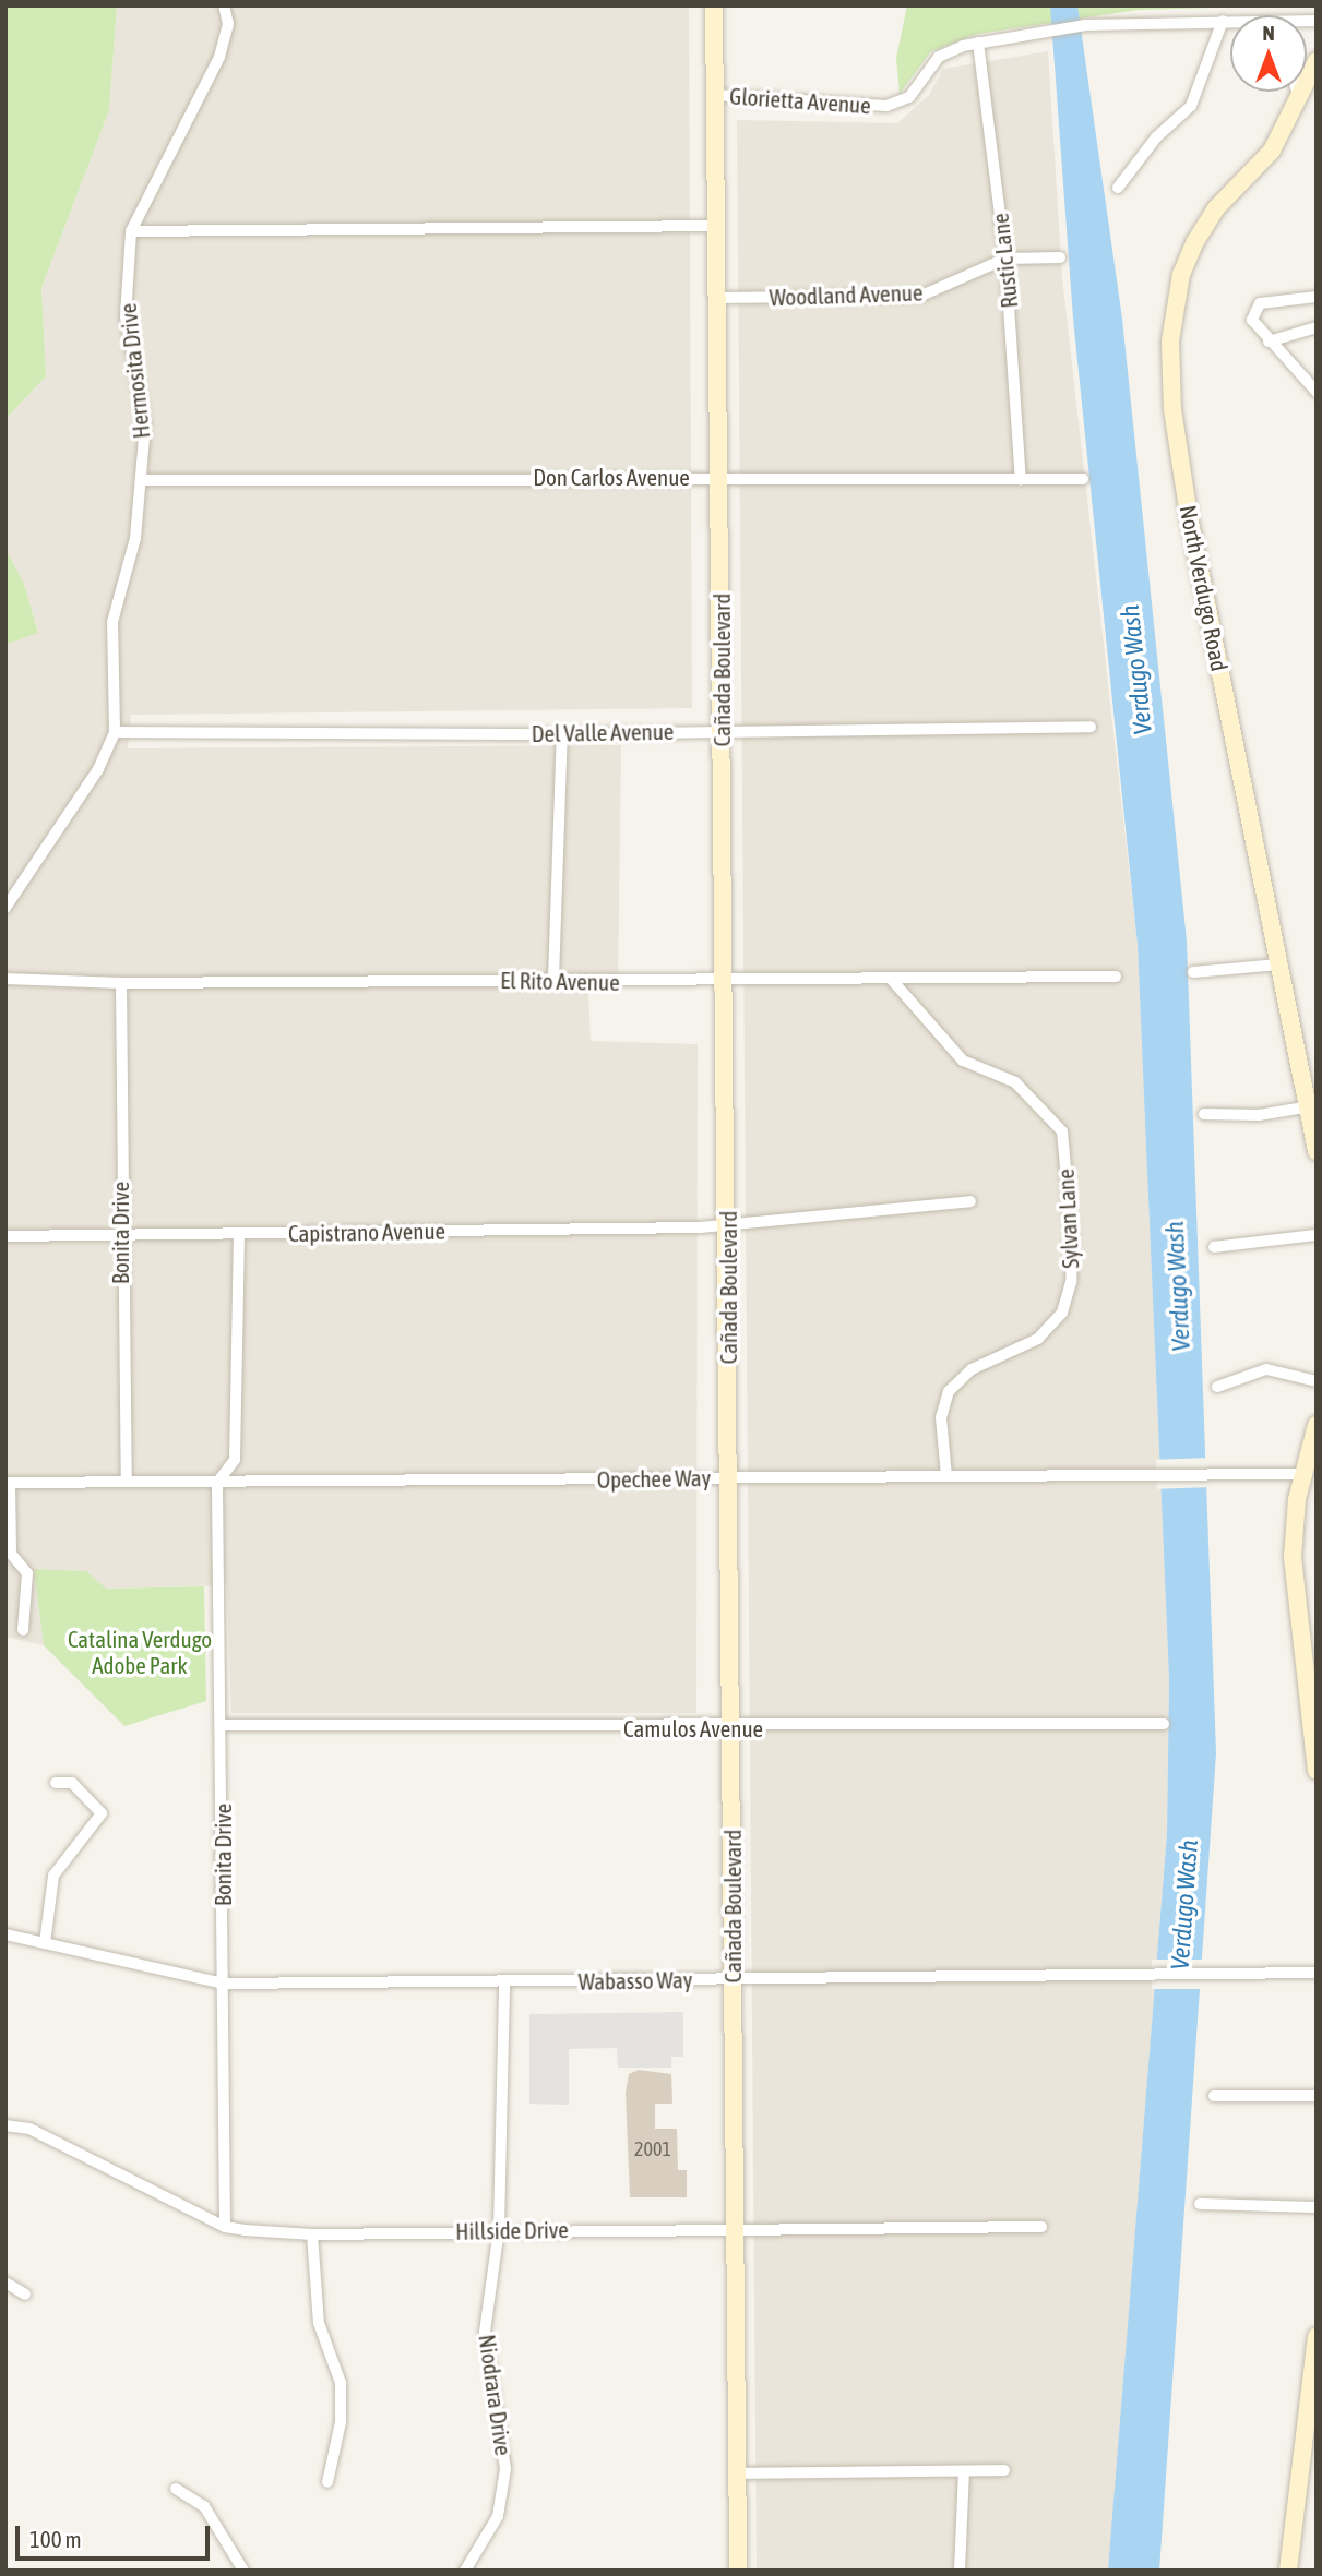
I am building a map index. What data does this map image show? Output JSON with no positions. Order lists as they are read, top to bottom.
{
  "streets": {
    "main road": ["North Verdugo Road", "Cañada Boulevard"],
    "street": [
      "Glorietta Avenue",
      "Rustic Lane",
      "Woodland Avenue",
      "Hermosita Drive",
      "Don Carlos Avenue",
      "Del Valle Avenue",
      "El Rito Avenue",
      "Sylvan Lane",
      "Capistrano Avenue",
      "Bonita Drive",
      "Opechee Way",
      "Camulos Avenue",
      "Wabasso Way",
      "Hillside Drive",
      "Niodrara Drive"
    ]
  },
  "crossings": [
    ["Glorietta Avenue", "Rustic Lane"],
    ["Glorietta Avenue", "Cañada Boulevard"],
    ["Rustic Lane", "Woodland Avenue"],
    ["Rustic Lane", "Don Carlos Avenue"],
    ["Woodland Avenue", "Cañada Boulevard"],
    ["Hermosita Drive", "Don Carlos Avenue"],
    ["Hermosita Drive", "Del Valle Avenue"],
    ["Don Carlos Avenue", "Cañada Boulevard"],
    ["Cañada Boulevard", "Del Valle Avenue"],
    ["Cañada Boulevard", "El Rito Avenue"],
    ["Cañada Boulevard", "Capistrano Avenue"],
    ["Cañada Boulevard", "Opechee Way"],
    ["Cañada Boulevard", "Camulos Avenue"],
    ["Cañada Boulevard", "Wabasso Way"],
    ["Cañada Boulevard", "Hillside Drive"],
    ["El Rito Avenue", "Sylvan Lane"],
    ["El Rito Avenue", "Bonita Drive"],
    ["Sylvan Lane", "Opechee Way"],
    ["Capistrano Avenue", "Bonita Drive"],
    ["Bonita Drive", "Opechee Way"],
    ["Bonita Drive", "Camulos Avenue"],
    ["Bonita Drive", "Wabasso Way"],
    ["Bonita Drive", "Hillside Drive"],
    ["Wabasso Way", "Niodrara Drive"],
    ["Hillside Drive", "Niodrara Drive"]
  ],
  "water": ["Verdugo Wash"],
  "parks": ["Catalina Verdugo Adobe Park"],
  "house_numbers": ["2001"],
  "scale_bar": "100 m",
  "north": "top"
}
